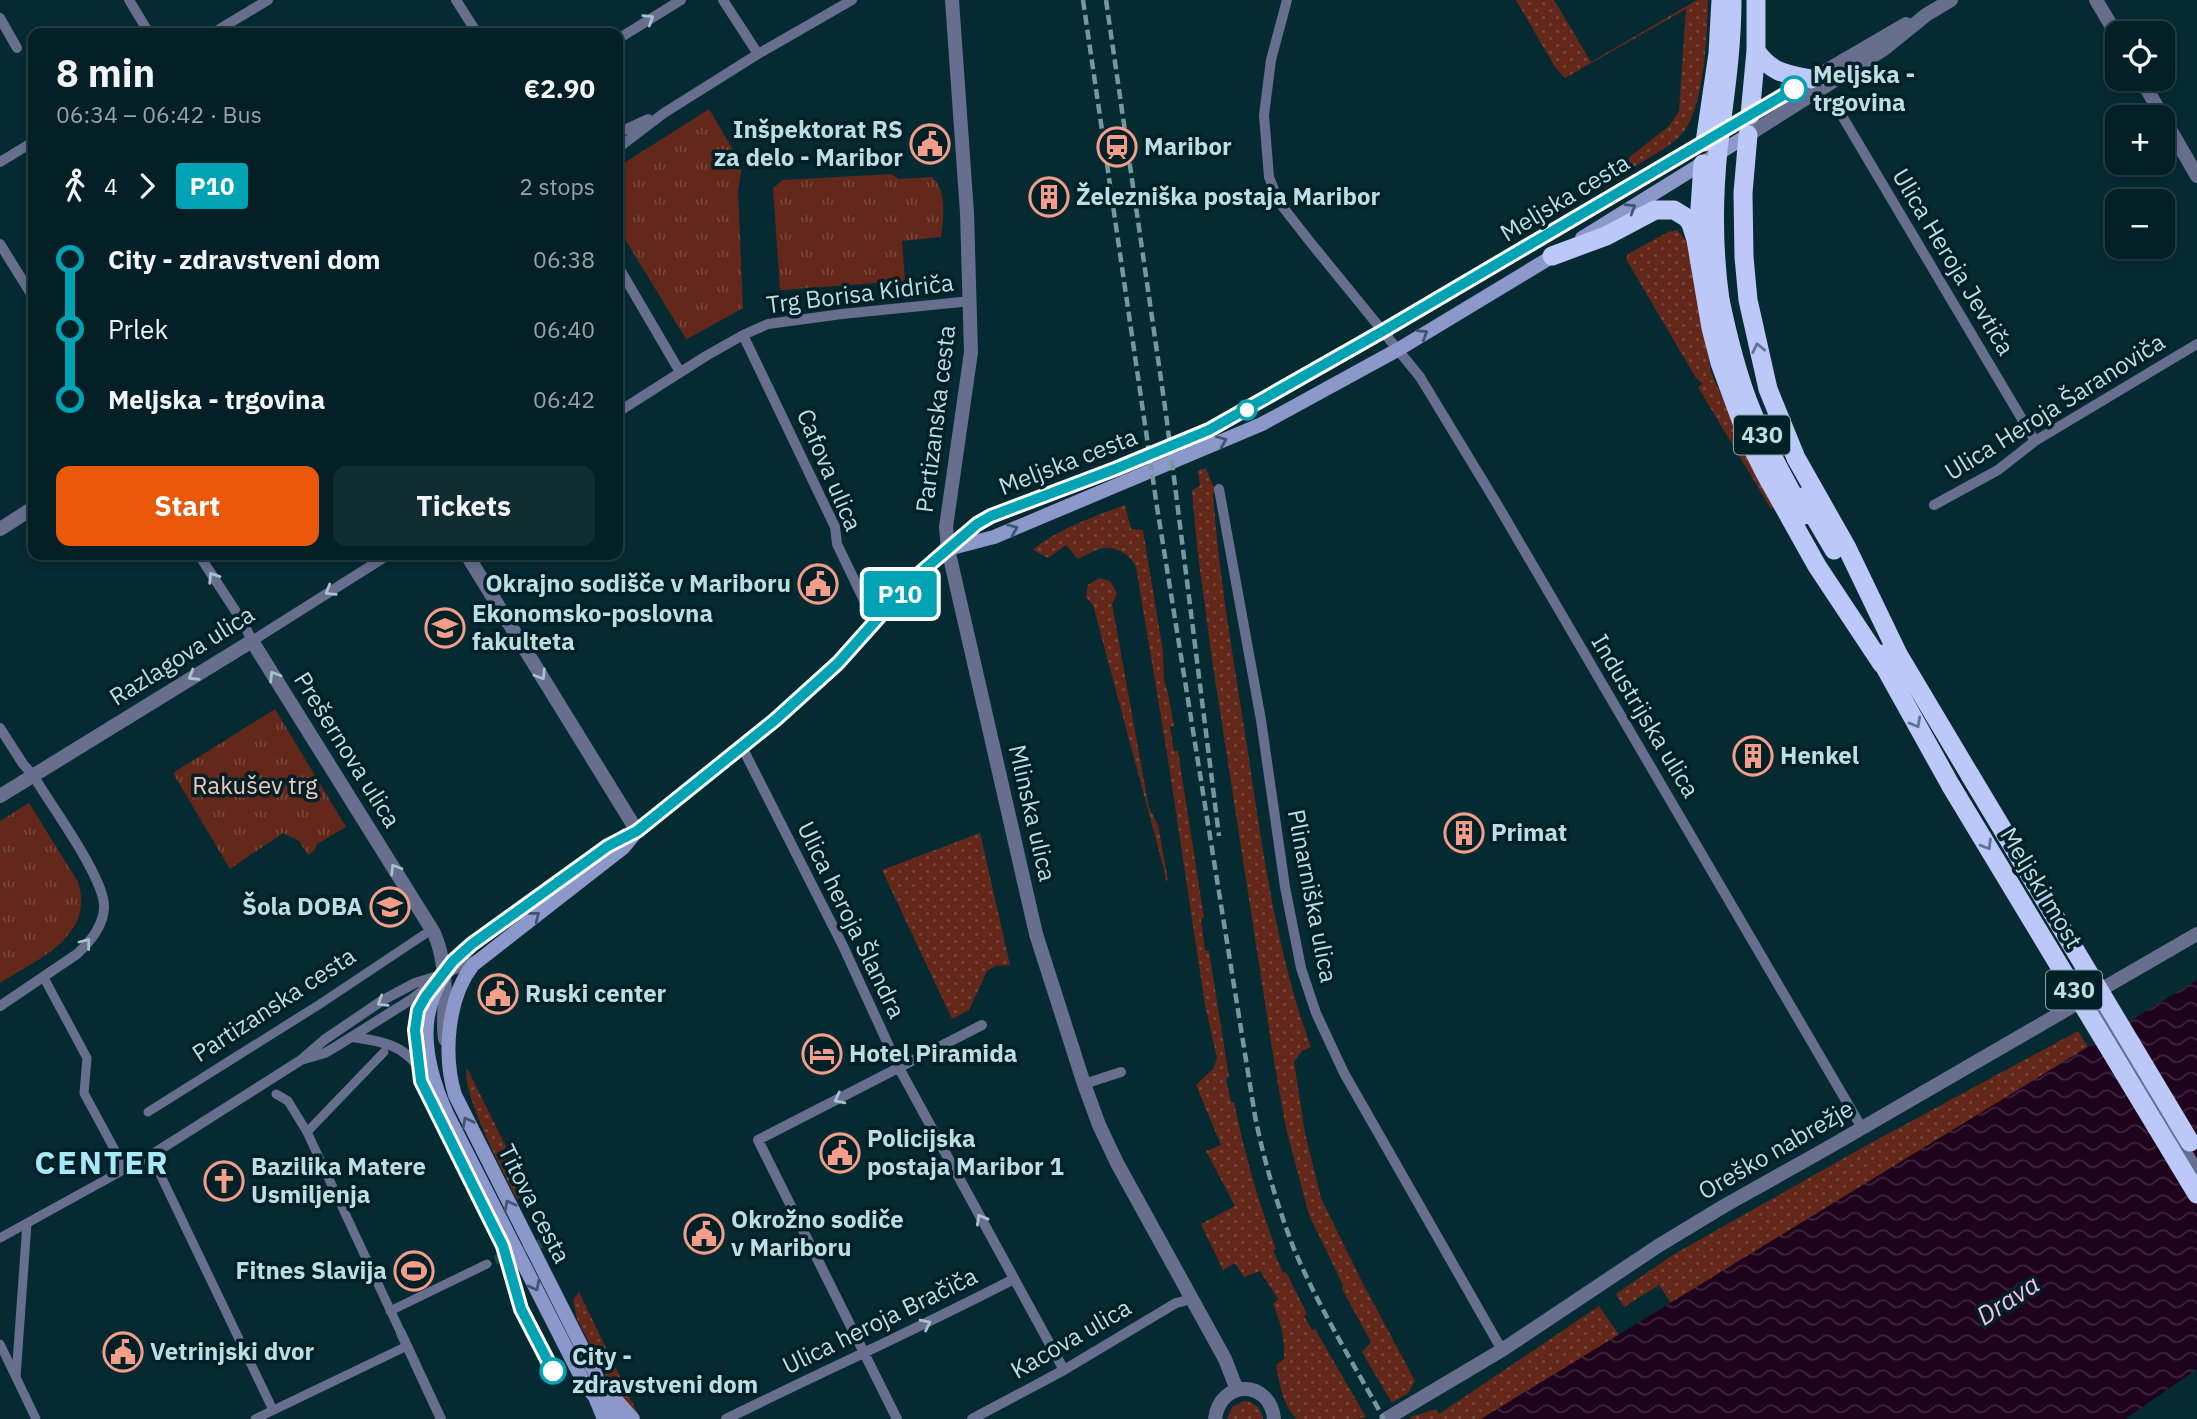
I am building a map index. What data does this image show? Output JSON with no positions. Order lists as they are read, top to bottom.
{
  "streets": {
    "highway": ["430", "Meljski most"],
    "main road": ["Meljska cesta", "Partizanska cesta", "Titova cesta"],
    "street": [
      "Ulica Heroja Jevtiča",
      "Trg Borisa Kidriča",
      "Ulica Heroja Šaranoviča",
      "Cafova ulica",
      "Razlagova ulica",
      "Industrijska ulica",
      "Prešernova ulica",
      "Mlinska ulica",
      "Plinarniška ulica",
      "Ulica heroja Šlandra",
      "Oreško nabrežje",
      "Ulica heroja Bračiča",
      "Kacova ulica"
    ]
  },
  "crossings": [
    ["Meljska cesta", "Partizanska cesta"],
    ["Meljska cesta", "Industrijska ulica"],
    ["Meljska cesta", "Mlinska ulica"],
    ["Ulica Heroja Jevtiča", "Ulica Heroja Šaranoviča"],
    ["Trg Borisa Kidriča", "Partizanska cesta"],
    ["Trg Borisa Kidriča", "Cafova ulica"],
    ["Partizanska cesta", "Cafova ulica"],
    ["Partizanska cesta", "Prešernova ulica"],
    ["Partizanska cesta", "Mlinska ulica"],
    ["Partizanska cesta", "Ulica heroja Šlandra"],
    ["Partizanska cesta", "Titova cesta"],
    ["430", "Meljski most"],
    ["Razlagova ulica", "Prešernova ulica"],
    ["Industrijska ulica", "Oreško nabrežje"],
    ["Prešernova ulica", "Titova cesta"],
    ["Mlinska ulica", "Kacova ulica"],
    ["Plinarniška ulica", "Oreško nabrežje"],
    ["Ulica heroja Šlandra", "Ulica heroja Bračiča"],
    ["Ulica heroja Šlandra", "Kacova ulica"]
  ],
  "one_way": ["Razlagova ulica", "Prešernova ulica", "Ulica heroja Bračiča"],
  "districts": ["CENTER"],
  "water": ["Drava"],
  "parks": ["Rakušev trg"],
  "places": {
    "other": ["Meljska - trgovina", "City - zdravstveni dom"],
    "public building": [
      "Inšpektorat RS za delo - Maribor",
      "Okrajno sodišče v Mariboru",
      "Ruski center",
      "Policijska postaja Maribor 1",
      "Okrožno sodiče v Mariboru",
      "Vetrinjski dvor"
    ],
    "station": ["Maribor"],
    "building": ["Železniška postaja Maribor", "Henkel", "Primat"],
    "school or university": ["Ekonomsko-poslovna fakulteta", "Šola DOBA"],
    "hotel": ["Hotel Piramida"],
    "church": ["Bazilika Matere Usmiljenja"],
    "sports": ["Fitnes Slavija"]
  },
  "lines": ["bus line P10"],
  "page": {
    "on_map": "P10",
    "map_buttons": ["+", "−"],
    "heading": ["8 min", "06:34 – 06:42 · Bus", "€2.90"],
    "legs": ["4", "P10", "2 stops"],
    "list": [
      {
        "name": "City - zdravstveni dom",
        "value": "06:38"
      },
      {
        "name": "Prlek",
        "value": "06:40"
      },
      {
        "name": "Meljska - trgovina",
        "value": "06:42"
      }
    ],
    "buttons": ["Start", "Tickets"]
  }
}
